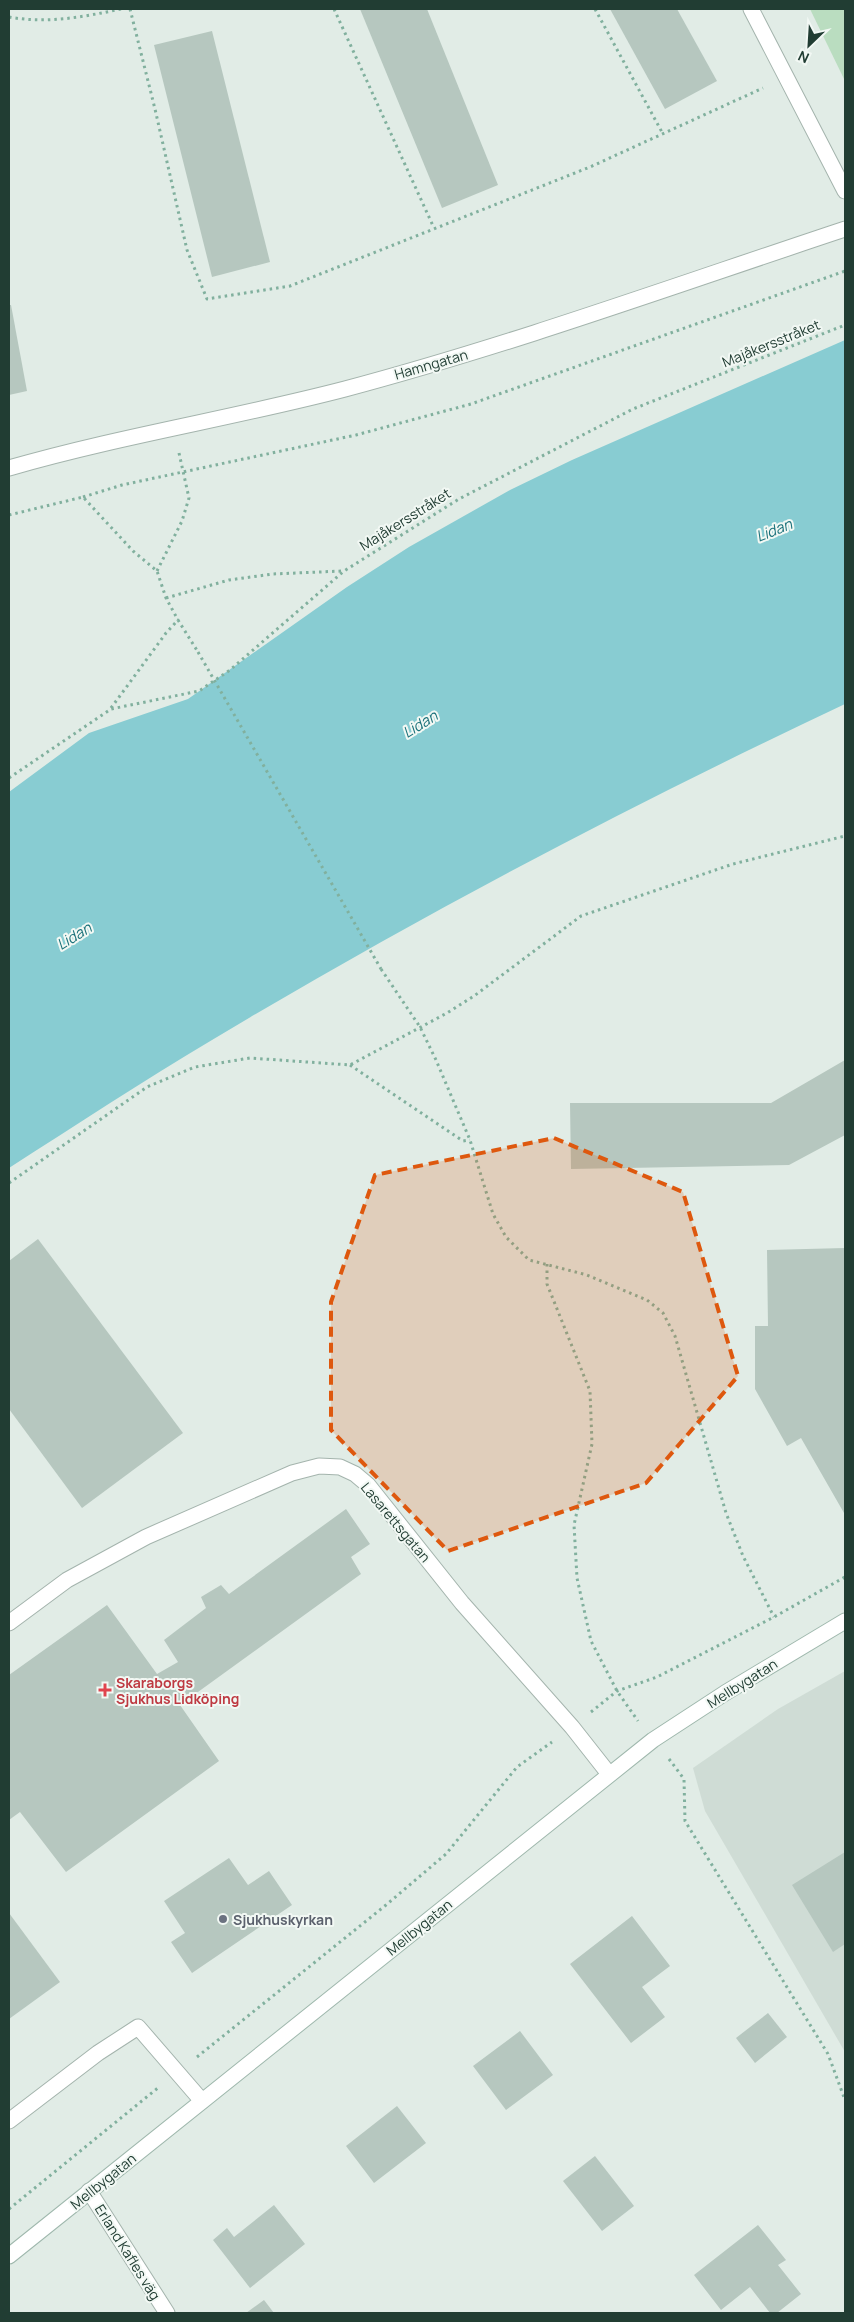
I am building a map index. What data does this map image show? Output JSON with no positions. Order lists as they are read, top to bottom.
{
  "streets": {
    "street": [
      "Hamngatan",
      "Lasarettsgatan",
      "Mellbygatan",
      "Erland Kafles väg"
    ],
    "path": ["Majåkersstråket"]
  },
  "crossings": [
    ["Lasarettsgatan", "Mellbygatan"],
    ["Mellbygatan", "Erland Kafles väg"]
  ],
  "water": ["Lidan"],
  "places": {
    "health": ["Skaraborgs Sjukhus Lidköping"],
    "other": ["Sjukhuskyrkan"]
  },
  "north": "bottom left"
}
